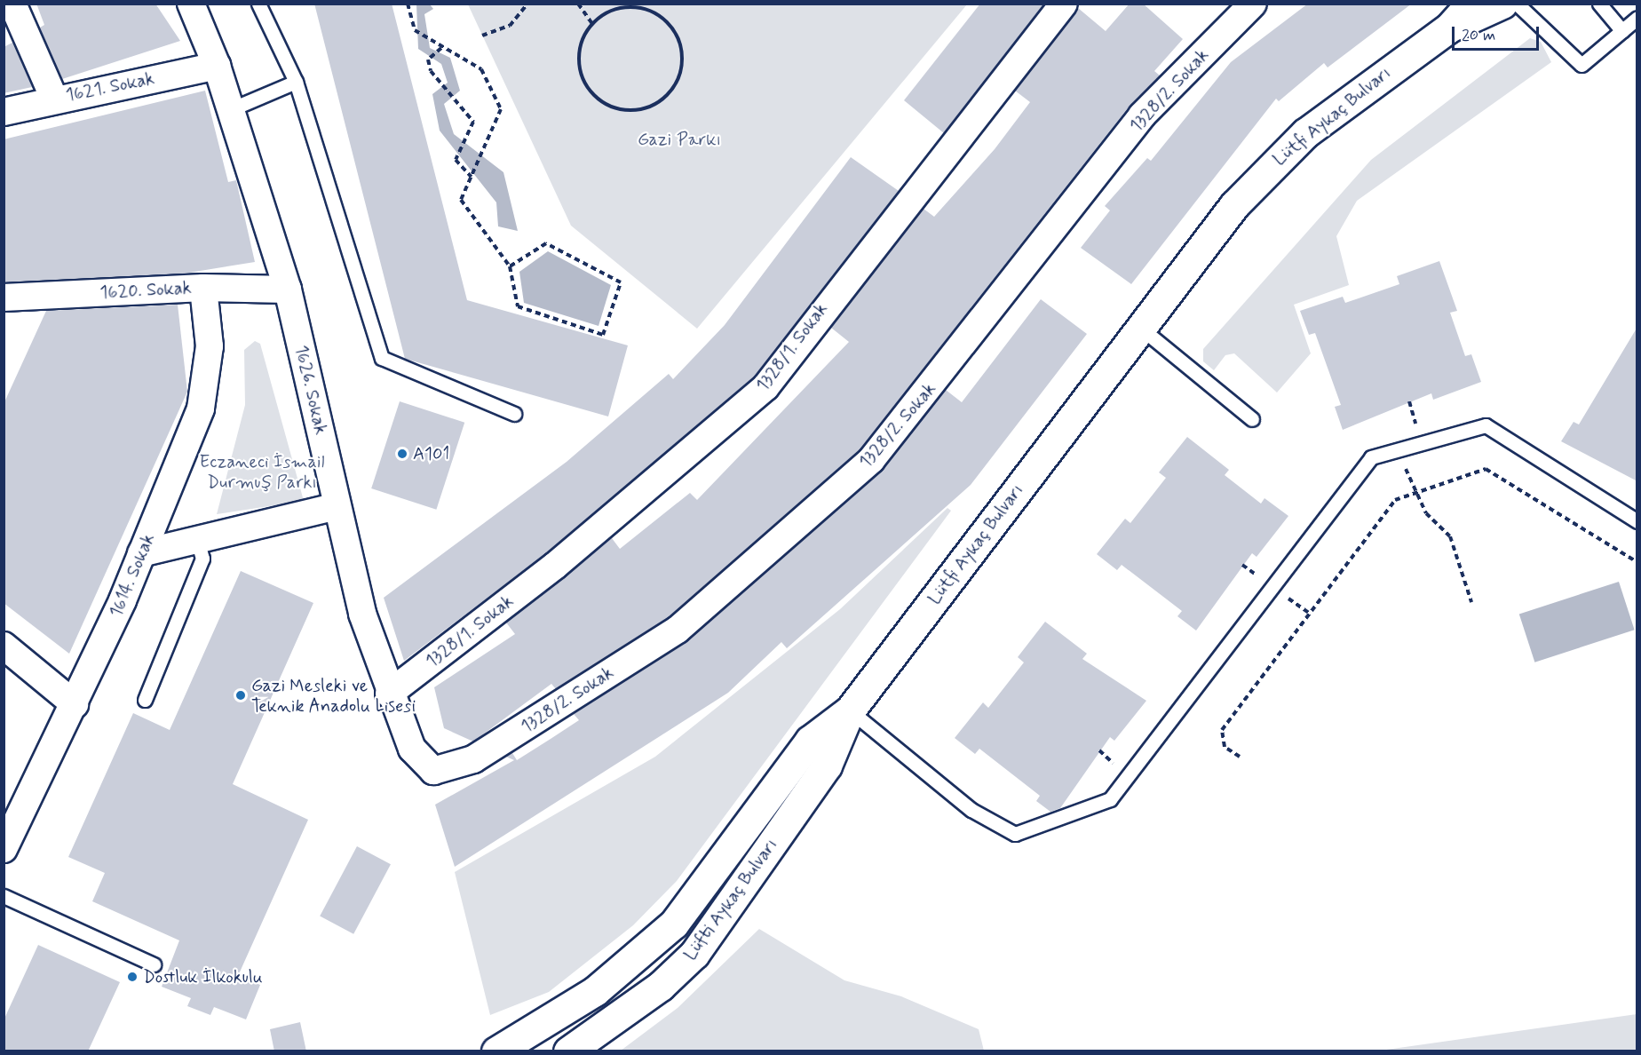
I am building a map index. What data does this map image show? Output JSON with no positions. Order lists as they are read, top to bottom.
{
  "streets": {
    "main road": ["Lütfi Aykaç Bulvarı", "Lüfti Aykaç Bulvarı"],
    "street": [
      "1621. Sokak",
      "1328/2. Sokak",
      "1620. Sokak",
      "1328/1. Sokak",
      "1626. Sokak",
      "1614. Sokak"
    ]
  },
  "crossings": [
    ["1621. Sokak", "1626. Sokak"],
    ["1328/2. Sokak", "1626. Sokak"],
    ["Lütfi Aykaç Bulvarı", "Lüfti Aykaç Bulvarı"],
    ["1620. Sokak", "1626. Sokak"],
    ["1620. Sokak", "1614. Sokak"],
    ["1328/1. Sokak", "1626. Sokak"]
  ],
  "parks": ["Gazi Parkı", "Eczaneci İsmail Durmuş Parkı"],
  "places": ["A101", "Gazi Mesleki ve Teknik Anadolu Lisesi", "Dostluk İlkokulu"],
  "scale_bar": "20 m"
}
